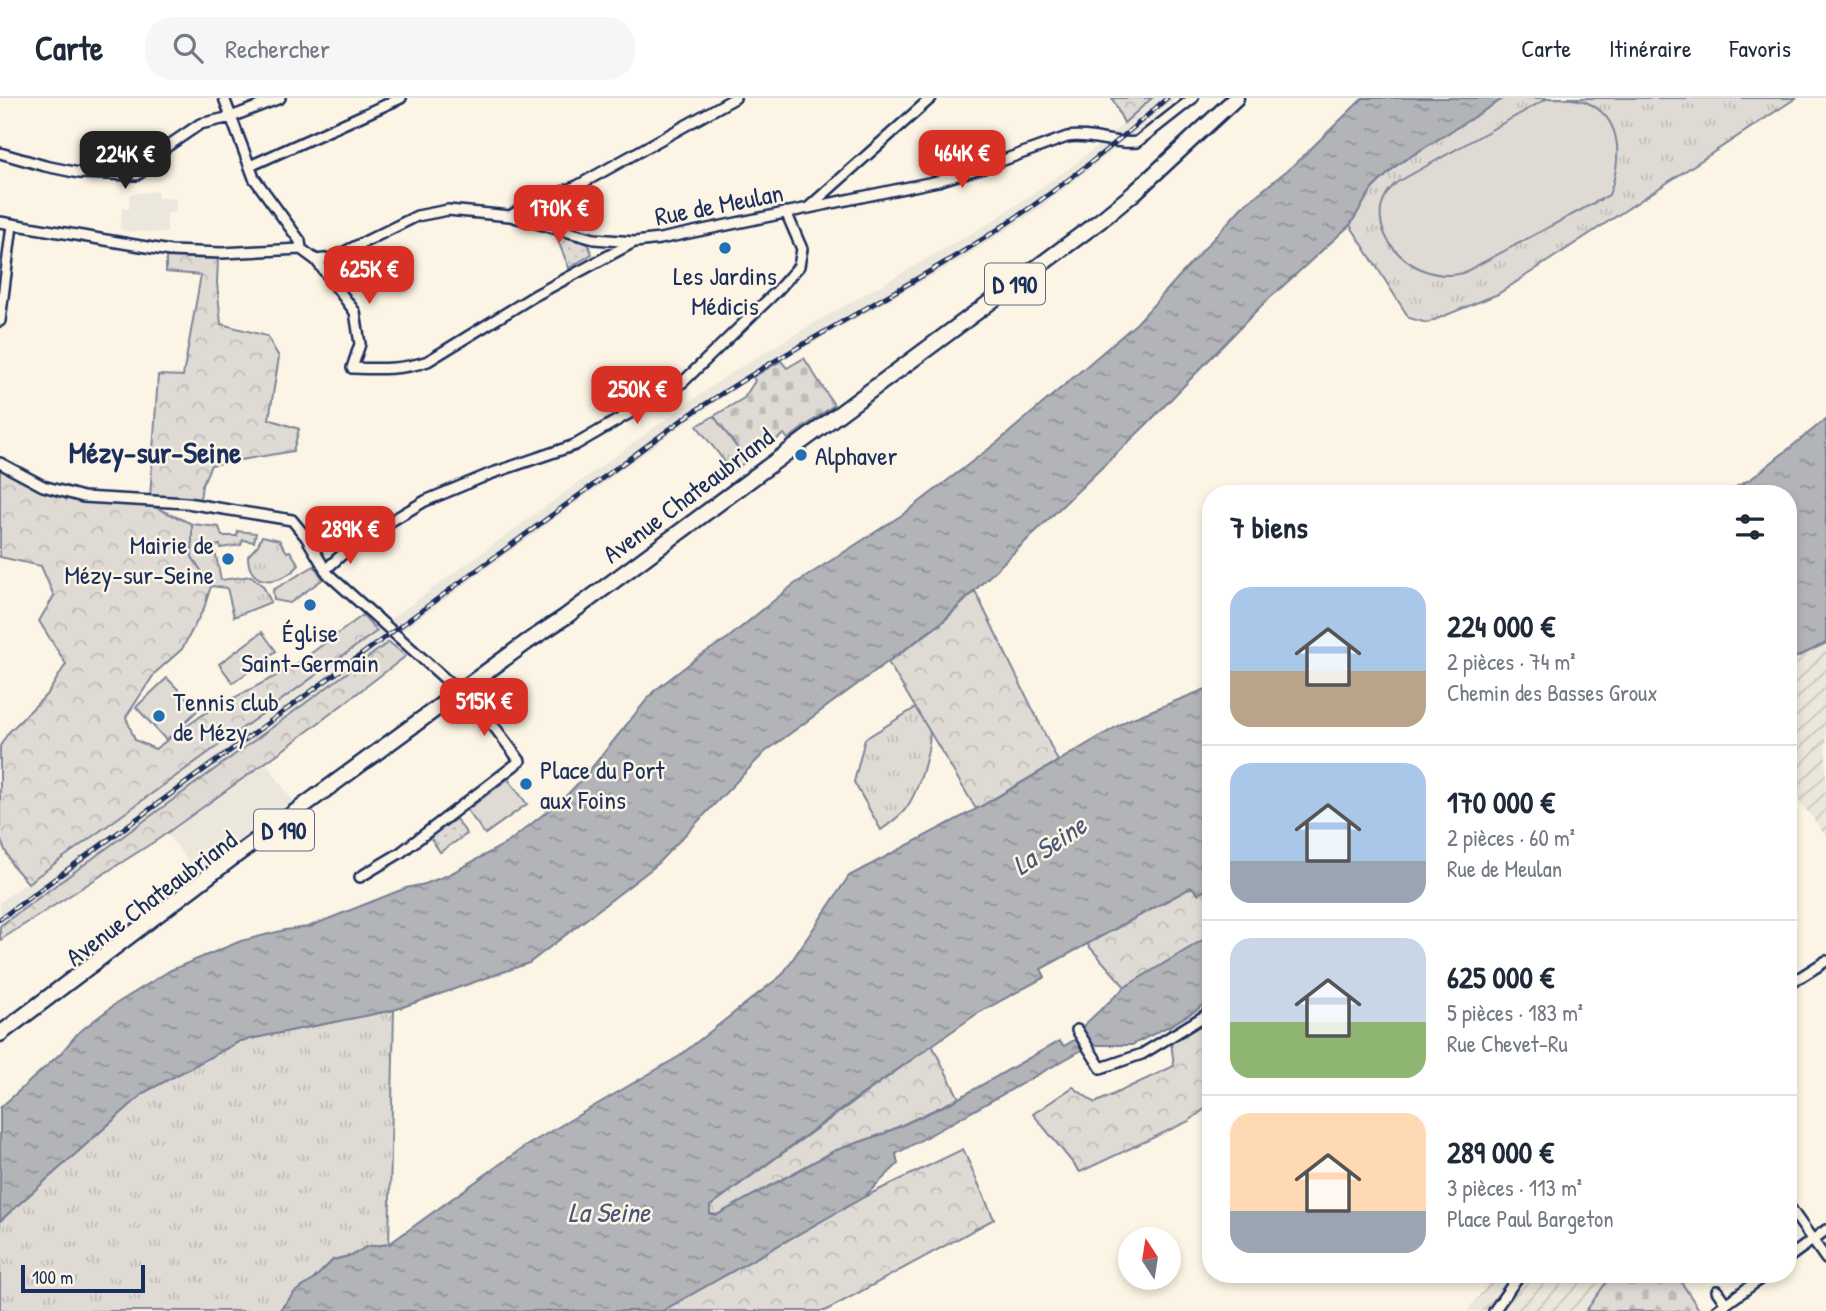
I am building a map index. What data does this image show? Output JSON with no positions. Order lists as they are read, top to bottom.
{
  "streets": {
    "main road": ["D 190", "Avenue Chateaubriand"],
    "street": ["Rue de Meulan"]
  },
  "crossings": [
    ["D 190", "Avenue Chateaubriand"]
  ],
  "districts": ["Mézy-sur-Seine"],
  "water": ["La Seine"],
  "places": [
    "Les Jardins Médicis",
    "Alphaver",
    "Mairie de Mézy-sur-Seine",
    "Église Saint-Germain",
    "Tennis club de Mézy",
    "Place du Port aux Foins"
  ],
  "scale_bar": "100 m",
  "north": "top",
  "page": {
    "header": "Carte",
    "search": "Rechercher",
    "nav": ["Carte", "Itinéraire", "Favoris"],
    "price": [
      "464K €",
      "224K €",
      "170K €",
      "625K €",
      "250K €",
      "289K €",
      "515K €"
    ],
    "heading": "7 biens",
    "list": [
      {
        "name": "224 000 €",
        "note": "2 pièces · 74 m² · Chemin des Basses Groux"
      },
      {
        "name": "170 000 €",
        "note": "2 pièces · 60 m² · Rue de Meulan"
      },
      {
        "name": "625 000 €",
        "note": "5 pièces · 183 m² · Rue Chevet-Ru"
      },
      {
        "name": "289 000 €",
        "note": "3 pièces · 113 m² · Place Paul Bargeton"
      }
    ],
    "scale": "100 m"
  }
}
